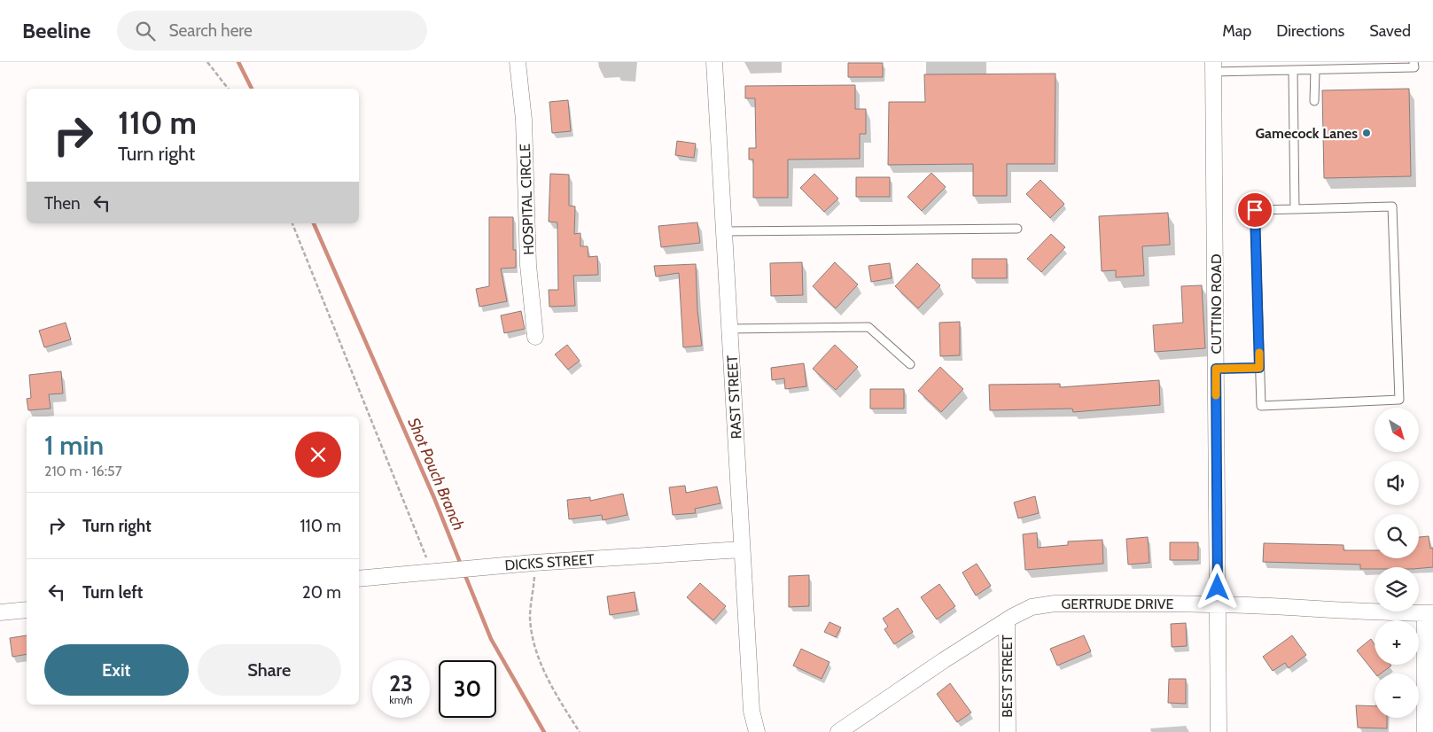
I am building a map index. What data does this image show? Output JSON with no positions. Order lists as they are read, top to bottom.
{
  "streets": {
    "street": [
      "HOSPITAL CIRCLE",
      "CUTTINO ROAD",
      "RAST STREET",
      "DICKS STREET",
      "GERTRUDE DRIVE",
      "BEST STREET"
    ]
  },
  "crossings": [
    ["CUTTINO ROAD", "GERTRUDE DRIVE"],
    ["RAST STREET", "DICKS STREET"],
    ["GERTRUDE DRIVE", "BEST STREET"]
  ],
  "water": ["Shot Pouch Branch"],
  "places": ["Gamecock Lanes"],
  "north": "bottom right",
  "page": {
    "header": "Beeline",
    "search": "Search here",
    "nav": ["Map", "Directions", "Saved"],
    "turn": ["110 m", "Turn right"],
    "then": "Then",
    "map_buttons": ["+", "−"],
    "heading": ["1 min", "210 m · 16:57"],
    "list": [
      {
        "name": "Turn right",
        "value": "110 m"
      },
      {
        "name": "Turn left",
        "value": "20 m"
      }
    ],
    "buttons": ["Exit", "Share"],
    "speed": "23 km/h",
    "limit": "30"
  }
}
